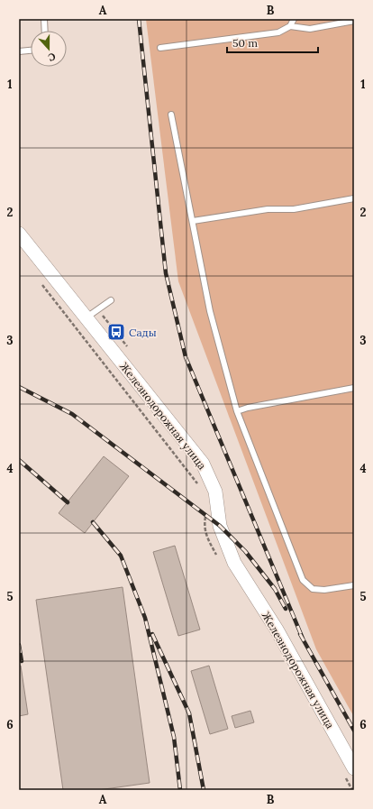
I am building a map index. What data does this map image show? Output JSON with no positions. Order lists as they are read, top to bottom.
{
  "streets": {
    "street": ["Железнодорожная улица"]
  },
  "places": {
    "bus stop": ["Сады"]
  },
  "scale_bar": "50 m",
  "north": "bottom",
  "grid": {
    "columns": ["A", "B"],
    "rows": [
      "1",
      "2",
      "3",
      "4",
      "5",
      "6"
    ]
  }
}
